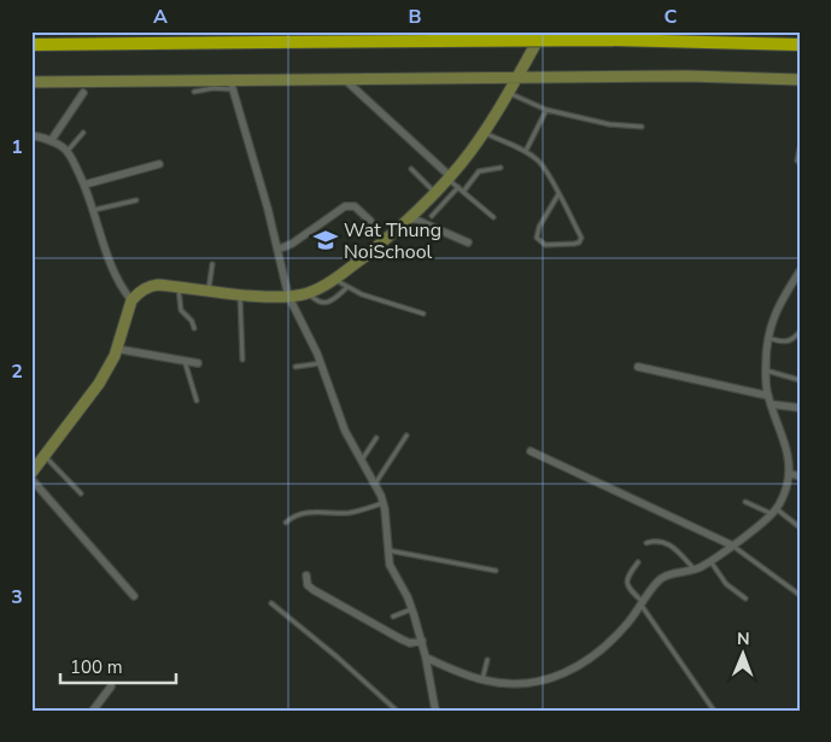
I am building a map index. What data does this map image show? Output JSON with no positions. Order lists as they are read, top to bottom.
{
  "places": {
    "school or university": ["Wat Thung NoiSchool"]
  },
  "scale_bar": "100 m",
  "north": "top",
  "grid": {
    "columns": ["A", "B", "C"],
    "rows": ["1", "2", "3"]
  }
}
